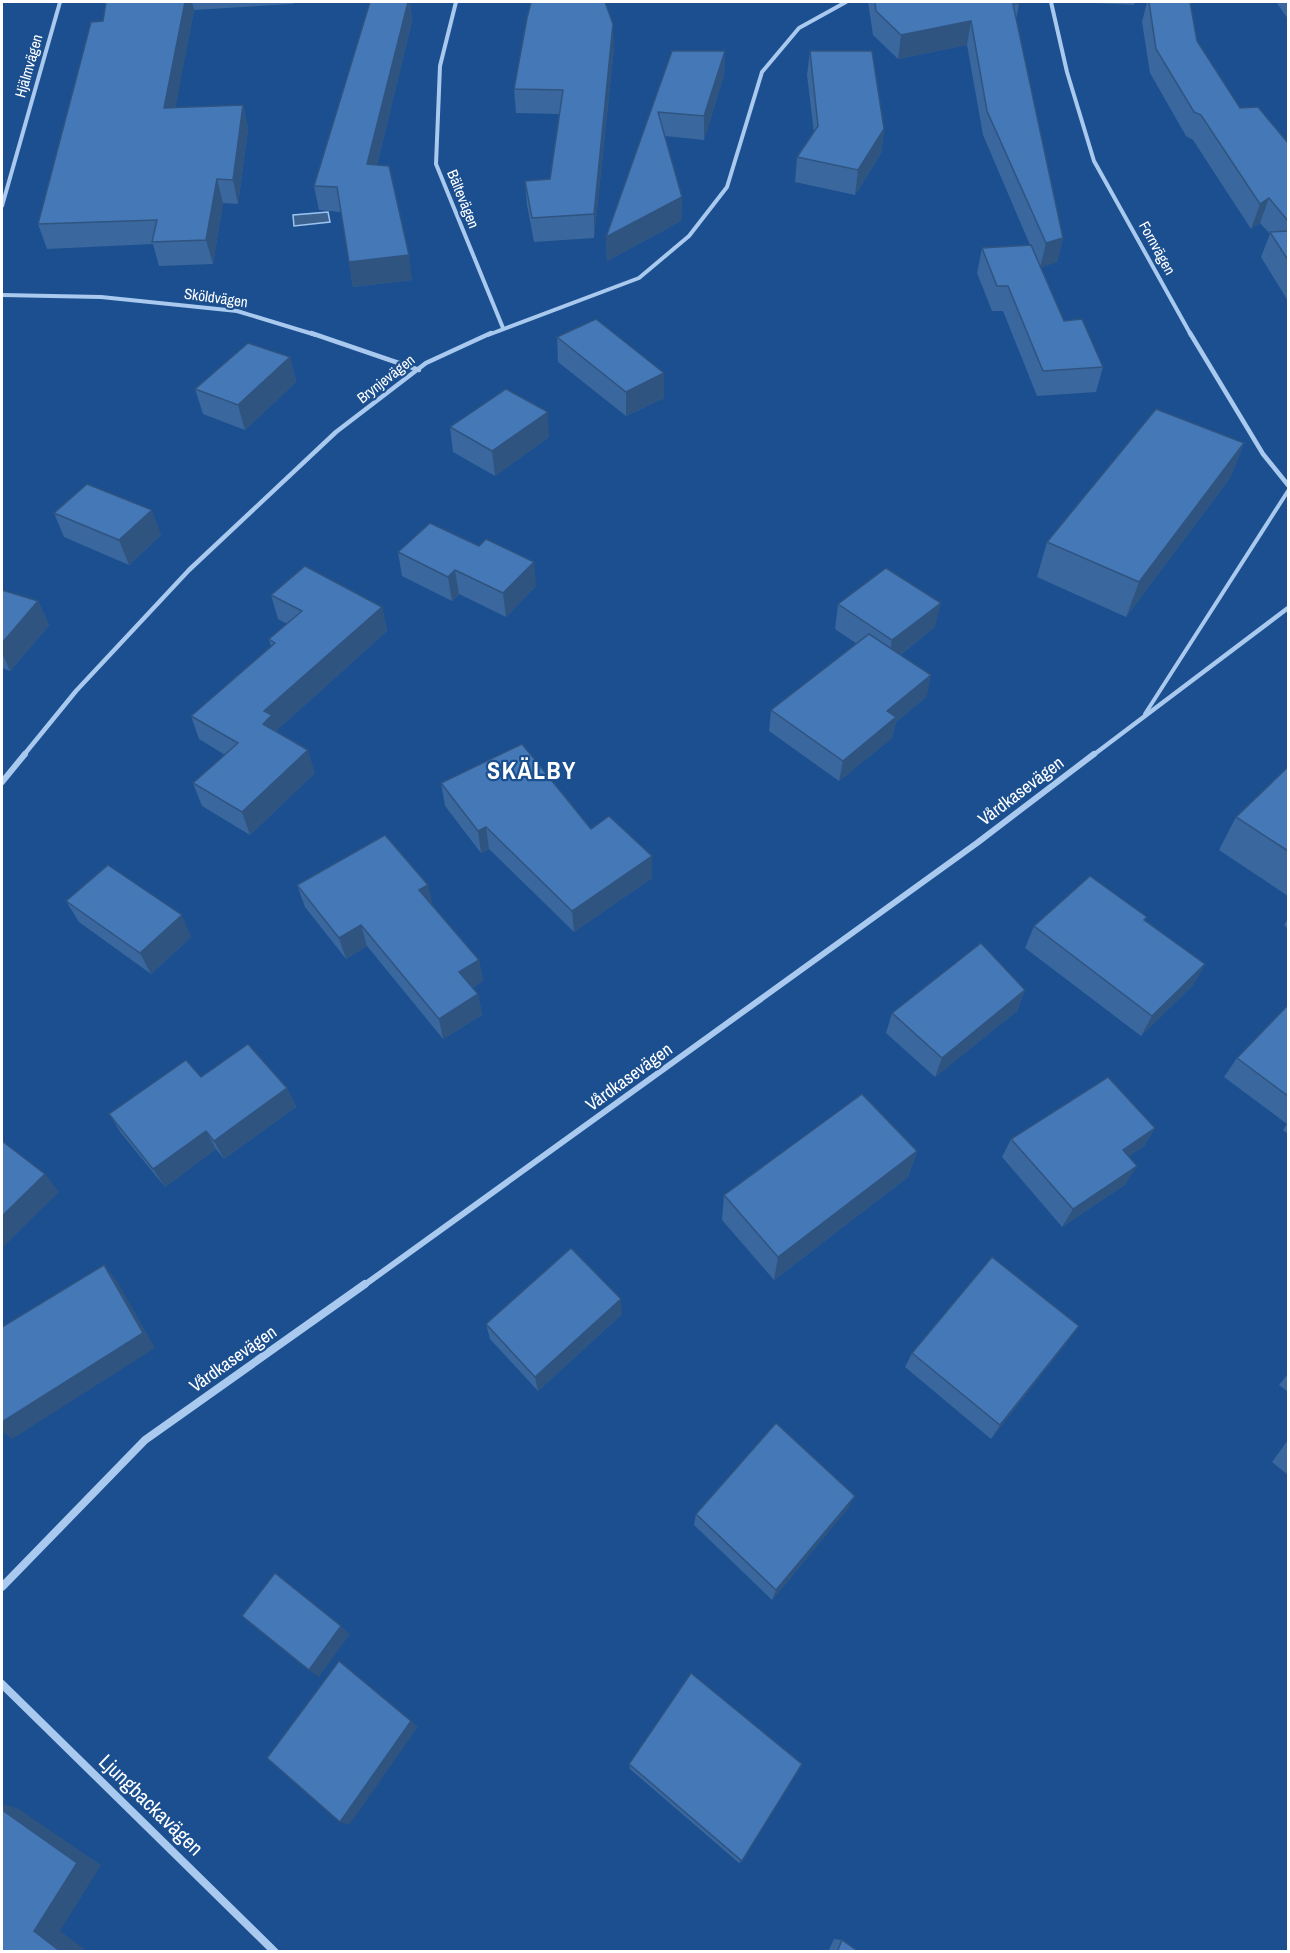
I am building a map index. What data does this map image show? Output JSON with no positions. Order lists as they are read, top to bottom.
{
  "streets": {
    "street": [
      "Hjälmvägen",
      "Bältevägen",
      "Fornvägen",
      "Sköldvägen",
      "Brynjevägen",
      "Vårdkasevägen",
      "Ljungbackavägen"
    ]
  },
  "crossings": [
    ["Bältevägen", "Brynjevägen"],
    ["Sköldvägen", "Brynjevägen"]
  ],
  "districts": ["SKÄLBY"]
}
